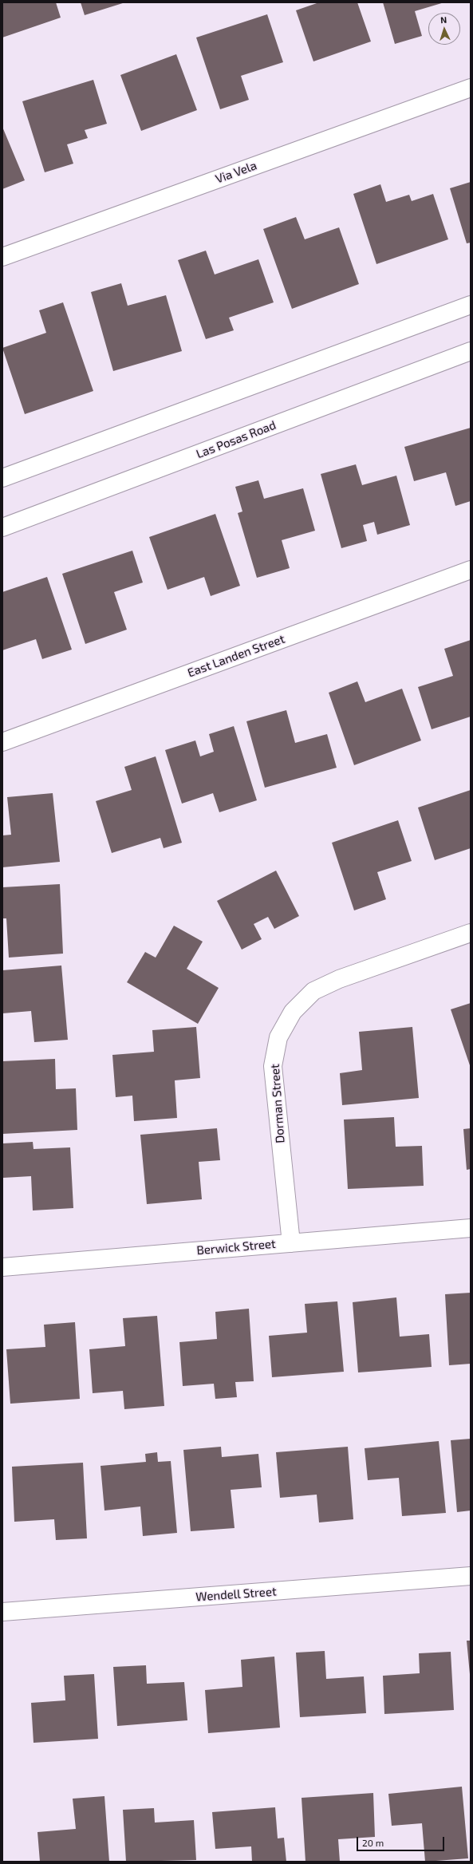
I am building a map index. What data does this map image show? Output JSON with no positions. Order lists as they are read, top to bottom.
{
  "streets": {
    "street": [
      "Via Vela",
      "Las Posas Road",
      "East Landen Street",
      "Dorman Street",
      "Berwick Street",
      "Wendell Street"
    ]
  },
  "crossings": [
    ["Dorman Street", "Berwick Street"]
  ],
  "scale_bar": "20 m",
  "north": "top"
}
